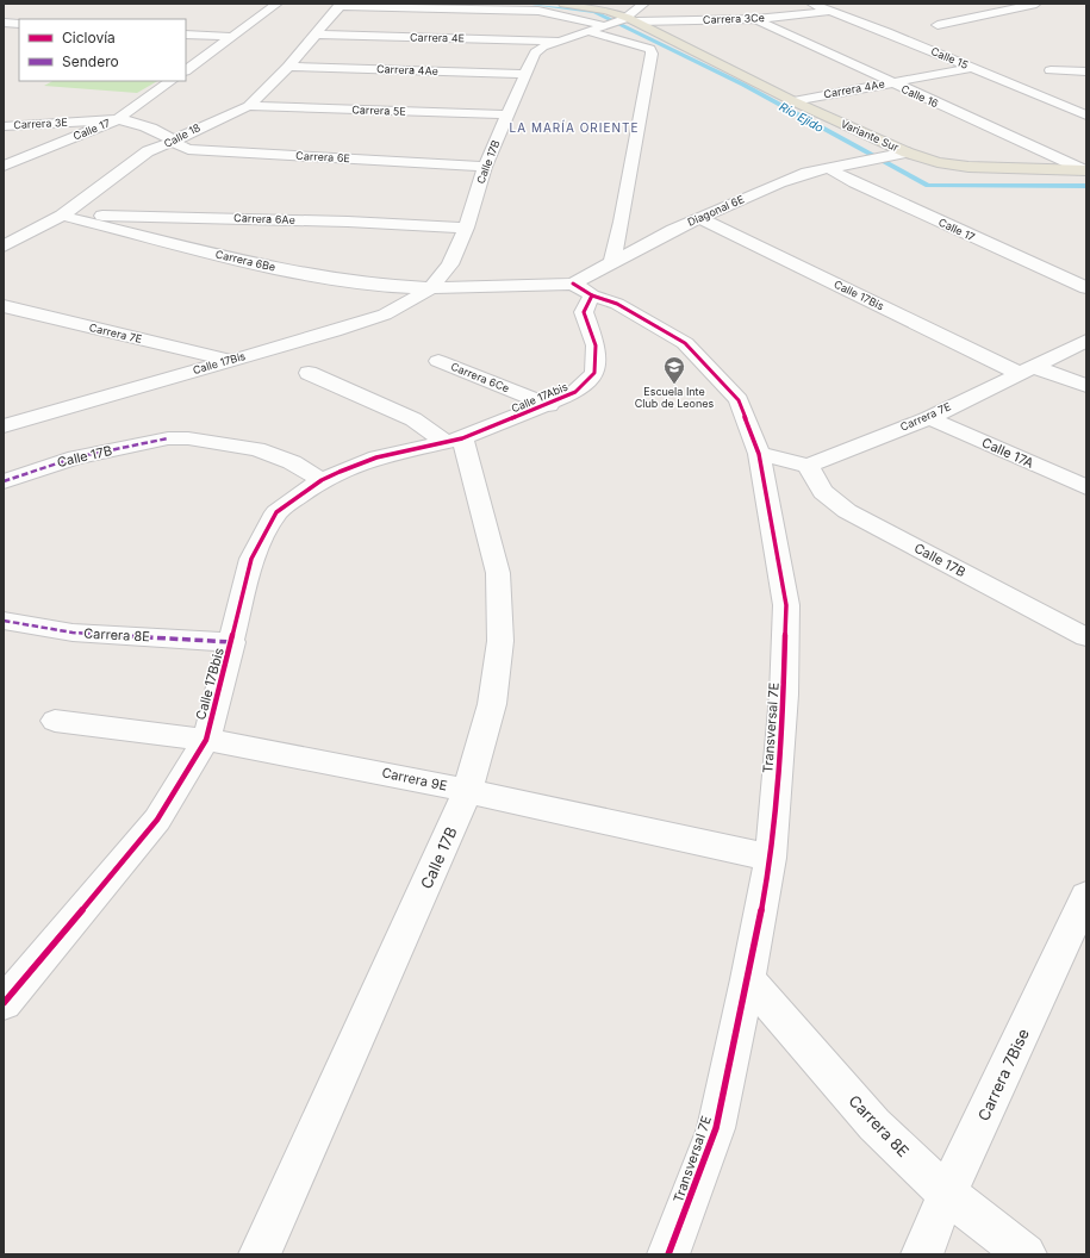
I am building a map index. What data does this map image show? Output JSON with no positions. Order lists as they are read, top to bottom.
{
  "streets": {
    "main road": ["Variante Sur"],
    "street": [
      "Carrera 3Ce",
      "Carrera 4E",
      "Calle 15",
      "Carrera 4Ae",
      "Calle 16",
      "Carrera 5E",
      "Carrera 3E",
      "Calle 17",
      "Calle 18",
      "Carrera 6E",
      "Calle 17B",
      "Diagonal 6E",
      "Carrera 6Ae",
      "Carrera 6Be",
      "Calle 17Bis",
      "Carrera 7E",
      "Carrera 6Ce",
      "Calle 17Abis",
      "Calle 17A",
      "Carrera 8E",
      "Calle 17Bbis",
      "Transversal 7E",
      "Carrera 9E",
      "Carrera 7Bise"
    ]
  },
  "crossings": [
    ["Carrera 3Ce", "Calle 15"],
    ["Carrera 3Ce", "Calle 16"],
    ["Carrera 3Ce", "Variante Sur"],
    ["Carrera 3Ce", "Calle 17B"],
    ["Carrera 4E", "Calle 18"],
    ["Carrera 4E", "Calle 17B"],
    ["Calle 15", "Carrera 4Ae"],
    ["Carrera 4Ae", "Calle 16"],
    ["Carrera 4Ae", "Calle 18"],
    ["Carrera 4Ae", "Variante Sur"],
    ["Carrera 4Ae", "Calle 17B"],
    ["Calle 16", "Variante Sur"],
    ["Carrera 5E", "Calle 18"],
    ["Carrera 5E", "Calle 17B"],
    ["Carrera 3E", "Calle 17"],
    ["Carrera 3E", "Carrera 6E"],
    ["Calle 17", "Diagonal 6E"],
    ["Calle 18", "Carrera 6E"],
    ["Calle 18", "Carrera 6Ae"],
    ["Calle 18", "Carrera 6Be"],
    ["Variante Sur", "Calle 17B"],
    ["Variante Sur", "Diagonal 6E"],
    ["Carrera 6E", "Calle 17B"],
    ["Calle 17B", "Carrera 6Ae"],
    ["Calle 17B", "Carrera 6Be"],
    ["Calle 17B", "Calle 17Bis"],
    ["Calle 17B", "Carrera 7E"],
    ["Calle 17B", "Calle 17Abis"],
    ["Calle 17B", "Calle 17Bbis"],
    ["Calle 17B", "Carrera 9E"],
    ["Diagonal 6E", "Carrera 6Be"],
    ["Diagonal 6E", "Calle 17Bis"],
    ["Diagonal 6E", "Calle 17Abis"],
    ["Diagonal 6E", "Transversal 7E"],
    ["Carrera 6Ae", "Carrera 6Be"],
    ["Carrera 6Be", "Calle 17Bis"],
    ["Carrera 6Be", "Calle 17Abis"],
    ["Carrera 6Be", "Transversal 7E"],
    ["Calle 17Bis", "Carrera 7E"],
    ["Carrera 7E", "Calle 17A"],
    ["Carrera 6Ce", "Calle 17Abis"],
    ["Calle 17Abis", "Calle 17Bbis"],
    ["Calle 17Abis", "Transversal 7E"],
    ["Carrera 8E", "Calle 17Bbis"],
    ["Carrera 8E", "Transversal 7E"],
    ["Carrera 8E", "Carrera 7Bise"],
    ["Calle 17Bbis", "Carrera 9E"],
    ["Transversal 7E", "Carrera 9E"]
  ],
  "districts": ["LA MARÍA ORIENTE"],
  "water": ["Río Ejido"],
  "places": {
    "school or university": ["Escuela Inte Club de Leones"]
  },
  "legend": ["Ciclovía", "Sendero"]
}
